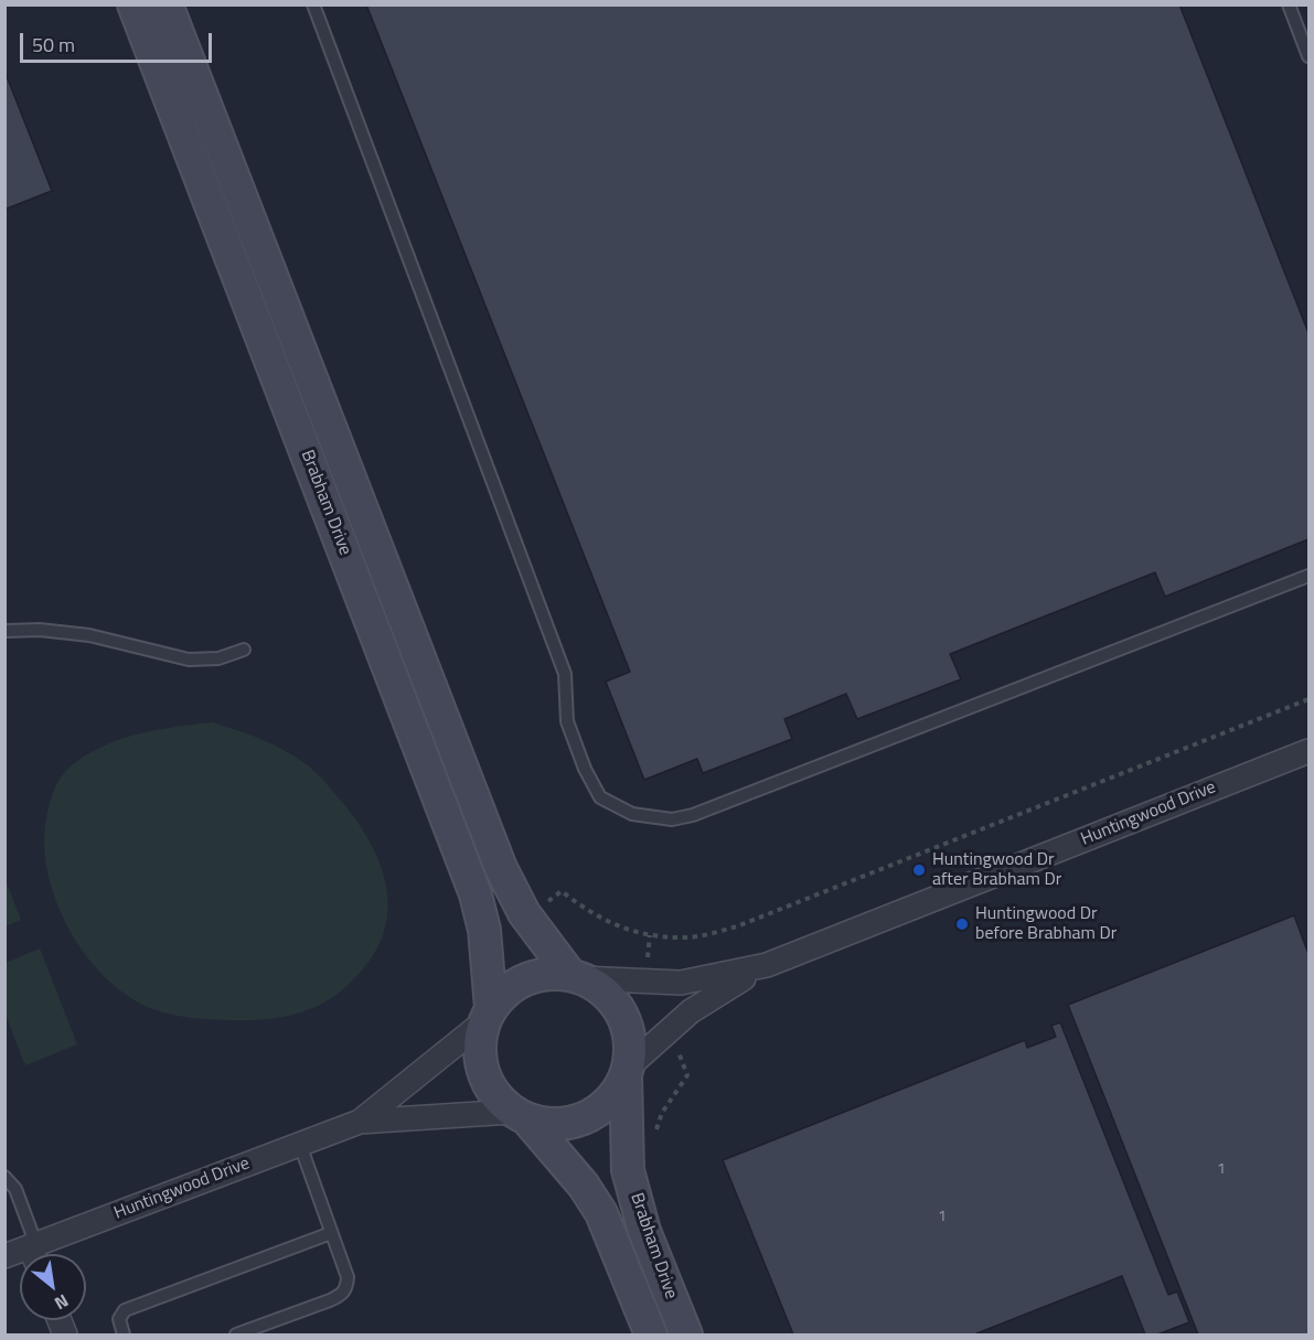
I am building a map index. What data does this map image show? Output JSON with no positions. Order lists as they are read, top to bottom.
{
  "streets": {
    "main road": ["Brabham Drive"],
    "street": ["Huntingwood Drive"]
  },
  "crossings": [
    ["Brabham Drive", "Huntingwood Drive"]
  ],
  "places": ["Huntingwood Dr after Brabham Dr", "Huntingwood Dr before Brabham Dr"],
  "house_numbers": ["1", "1"],
  "scale_bar": "50 m",
  "north": "bottom right"
}
